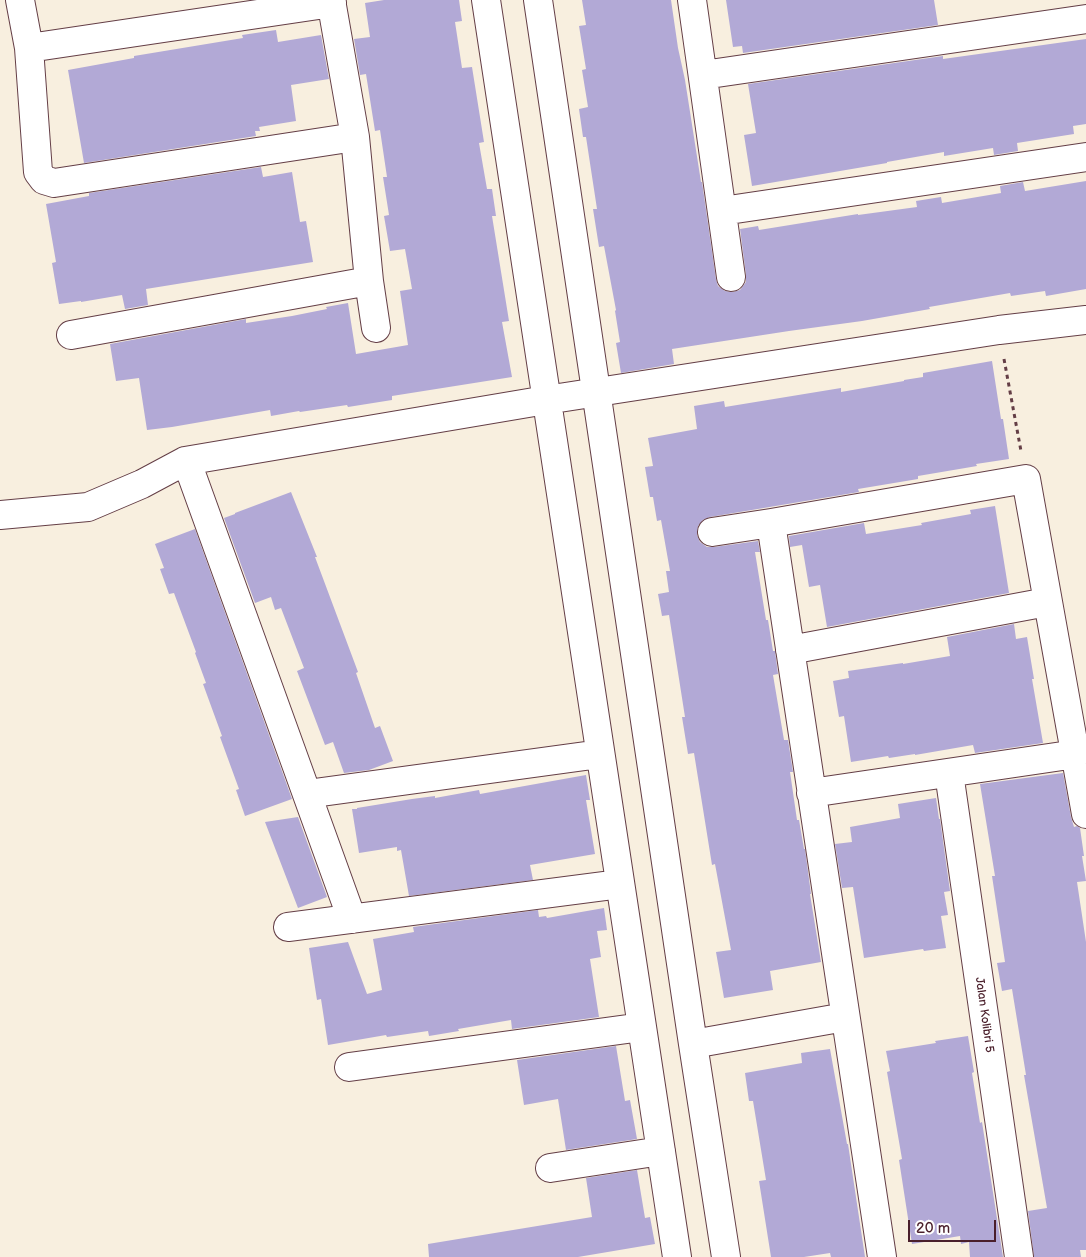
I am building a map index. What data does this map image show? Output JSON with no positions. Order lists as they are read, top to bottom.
{
  "streets": {
    "street": ["Jalan Kolibri 5"]
  },
  "scale_bar": "20 m"
}
